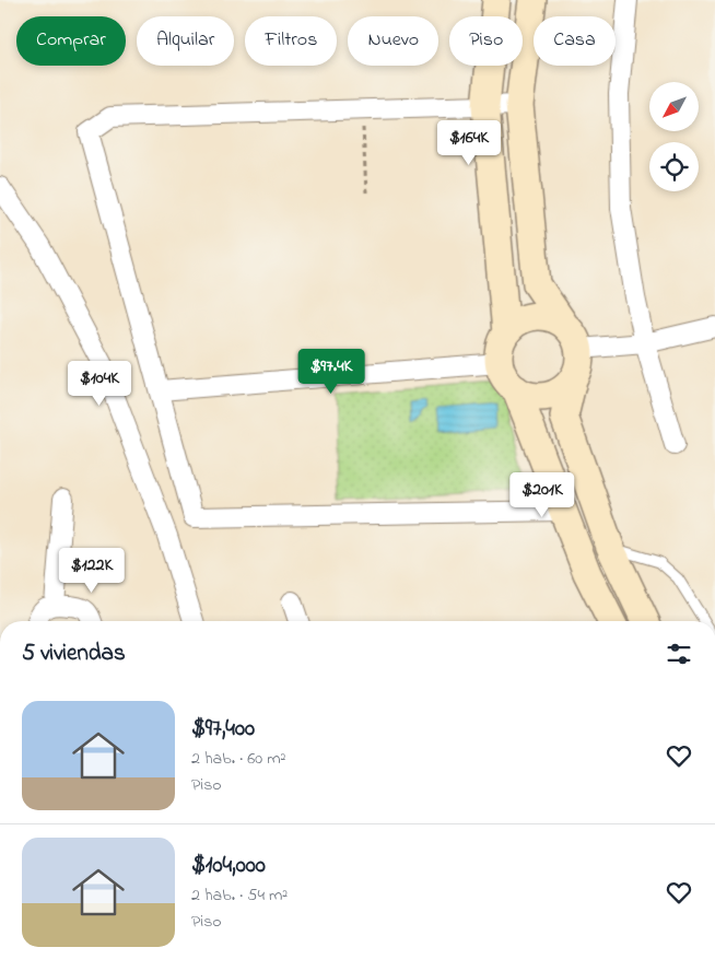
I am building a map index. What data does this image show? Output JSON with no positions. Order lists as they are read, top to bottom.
{
  "north": "bottom left",
  "page": {
    "chip": [
      "Comprar",
      "Alquilar",
      "Filtros",
      "Nuevo",
      "Piso",
      "Casa"
    ],
    "price": [
      "$164K",
      "$97.4K",
      "$104K",
      "$201K",
      "$122K"
    ],
    "heading": "5 viviendas",
    "list": [
      {
        "name": "$97,400",
        "note": "2 hab. · 60 m² · Piso"
      },
      {
        "name": "$104,000",
        "note": "2 hab. · 54 m² · Piso"
      }
    ]
  }
}
